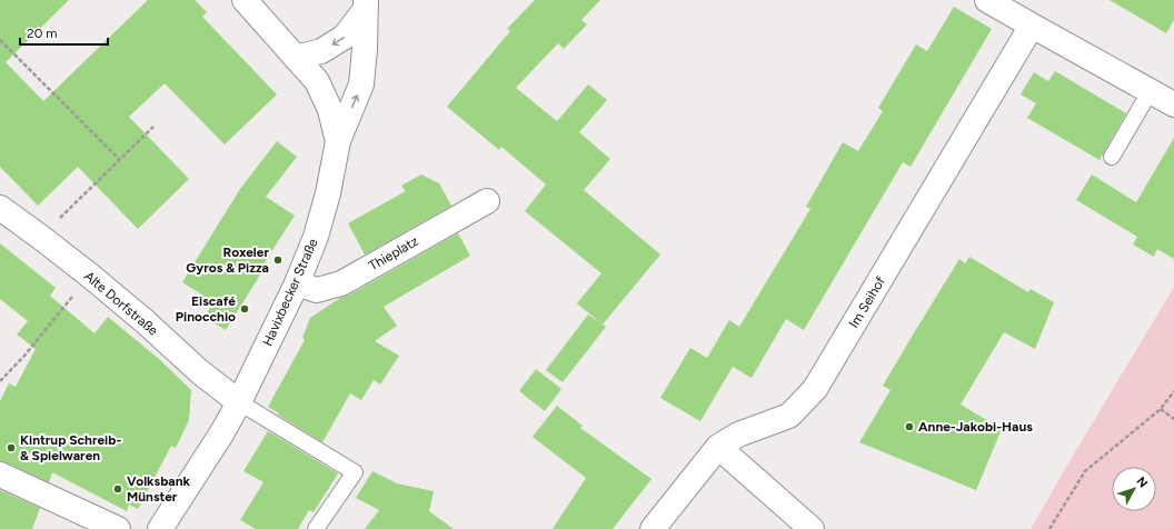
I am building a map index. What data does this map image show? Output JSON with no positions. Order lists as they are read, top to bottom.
{
  "streets": {
    "street": [
      "Thieplatz",
      "Havixbecker Straße",
      "Im Seihof",
      "Alte Dorfstraße"
    ]
  },
  "crossings": [
    ["Thieplatz", "Havixbecker Straße"],
    ["Havixbecker Straße", "Alte Dorfstraße"]
  ],
  "places": [
    "Roxeler Gyros & Pizza",
    "Eiscafé Pinocchio",
    "Anne-Jakobi-Haus",
    "Kintrup Schreib- & Spielwaren",
    "Volksbank Münster"
  ],
  "scale_bar": "20 m",
  "north": "top right"
}
